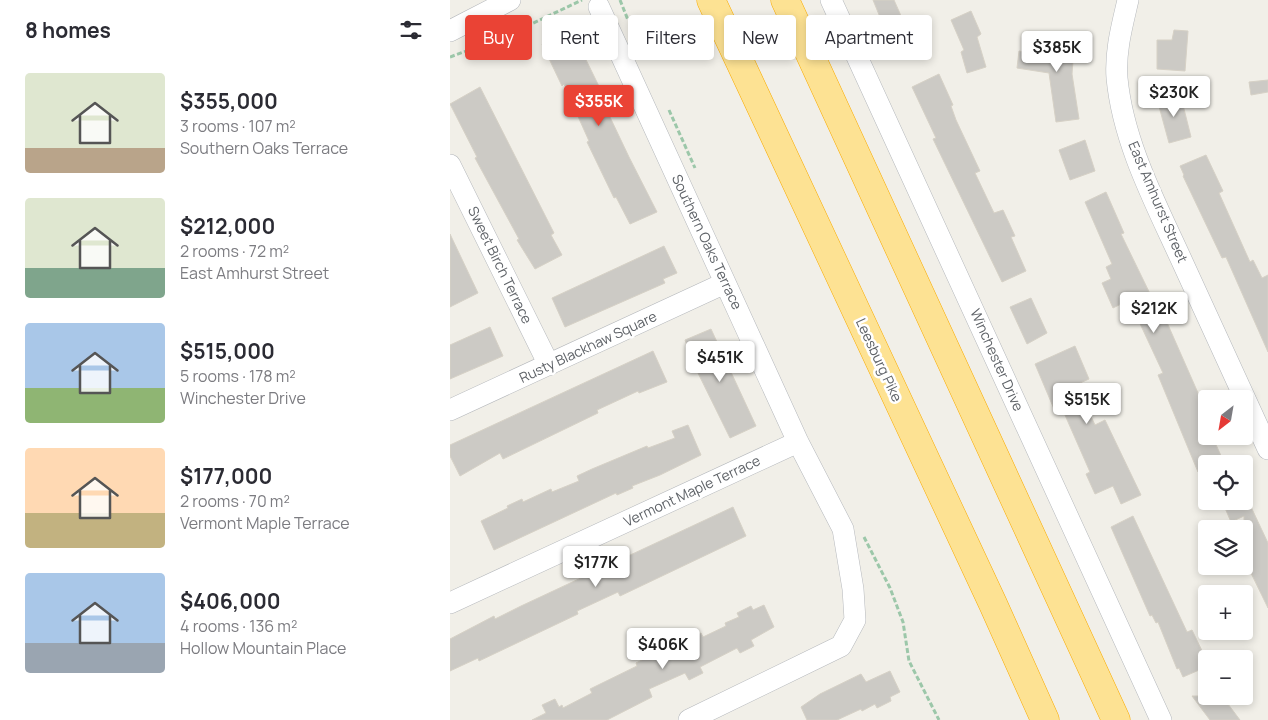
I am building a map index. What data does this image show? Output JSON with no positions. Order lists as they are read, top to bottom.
{
  "streets": {
    "highway": ["Leesburg Pike"],
    "street": [
      "East Amhurst Street",
      "Southern Oaks Terrace",
      "Sweet Birch Terrace",
      "Rusty Blackhaw Square",
      "Winchester Drive",
      "Vermont Maple Terrace"
    ]
  },
  "crossings": [
    ["Southern Oaks Terrace", "Rusty Blackhaw Square"],
    ["Southern Oaks Terrace", "Vermont Maple Terrace"],
    ["Sweet Birch Terrace", "Rusty Blackhaw Square"]
  ],
  "north": "bottom left",
  "page": {
    "heading": "8 homes",
    "chip": [
      "Buy",
      "Rent",
      "Filters",
      "New",
      "Apartment"
    ],
    "price": [
      "$385K",
      "$230K",
      "$355K",
      "$212K",
      "$451K",
      "$515K",
      "$177K",
      "$406K"
    ],
    "list": [
      {
        "name": "$355,000",
        "note": "3 rooms · 107 m² · Southern Oaks Terrace"
      },
      {
        "name": "$212,000",
        "note": "2 rooms · 72 m² · East Amhurst Street"
      },
      {
        "name": "$515,000",
        "note": "5 rooms · 178 m² · Winchester Drive"
      },
      {
        "name": "$177,000",
        "note": "2 rooms · 70 m² · Vermont Maple Terrace"
      },
      {
        "name": "$406,000",
        "note": "4 rooms · 136 m² · Hollow Mountain Place"
      }
    ],
    "map_buttons": ["+", "−"]
  }
}
